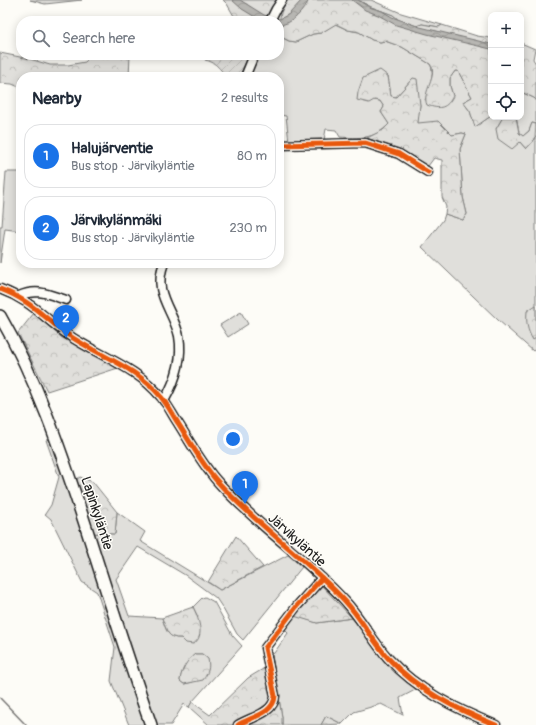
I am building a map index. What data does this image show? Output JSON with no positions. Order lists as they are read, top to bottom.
{
  "streets": {
    "main road": ["Lapinkyläntie"],
    "street": ["Järvikyläntie"]
  },
  "page": {
    "map_buttons": ["+", "−"],
    "search": "Search here",
    "heading": ["Nearby", "2 results"],
    "list": [
      {
        "mark": "1",
        "name": "Halujärventie",
        "note": "Bus stop · Järvikyläntie",
        "value": "80 m"
      },
      {
        "mark": "2",
        "name": "Järvikylänmäki",
        "note": "Bus stop · Järvikyläntie",
        "value": "230 m"
      }
    ],
    "pins": ["2", "1"]
  }
}
